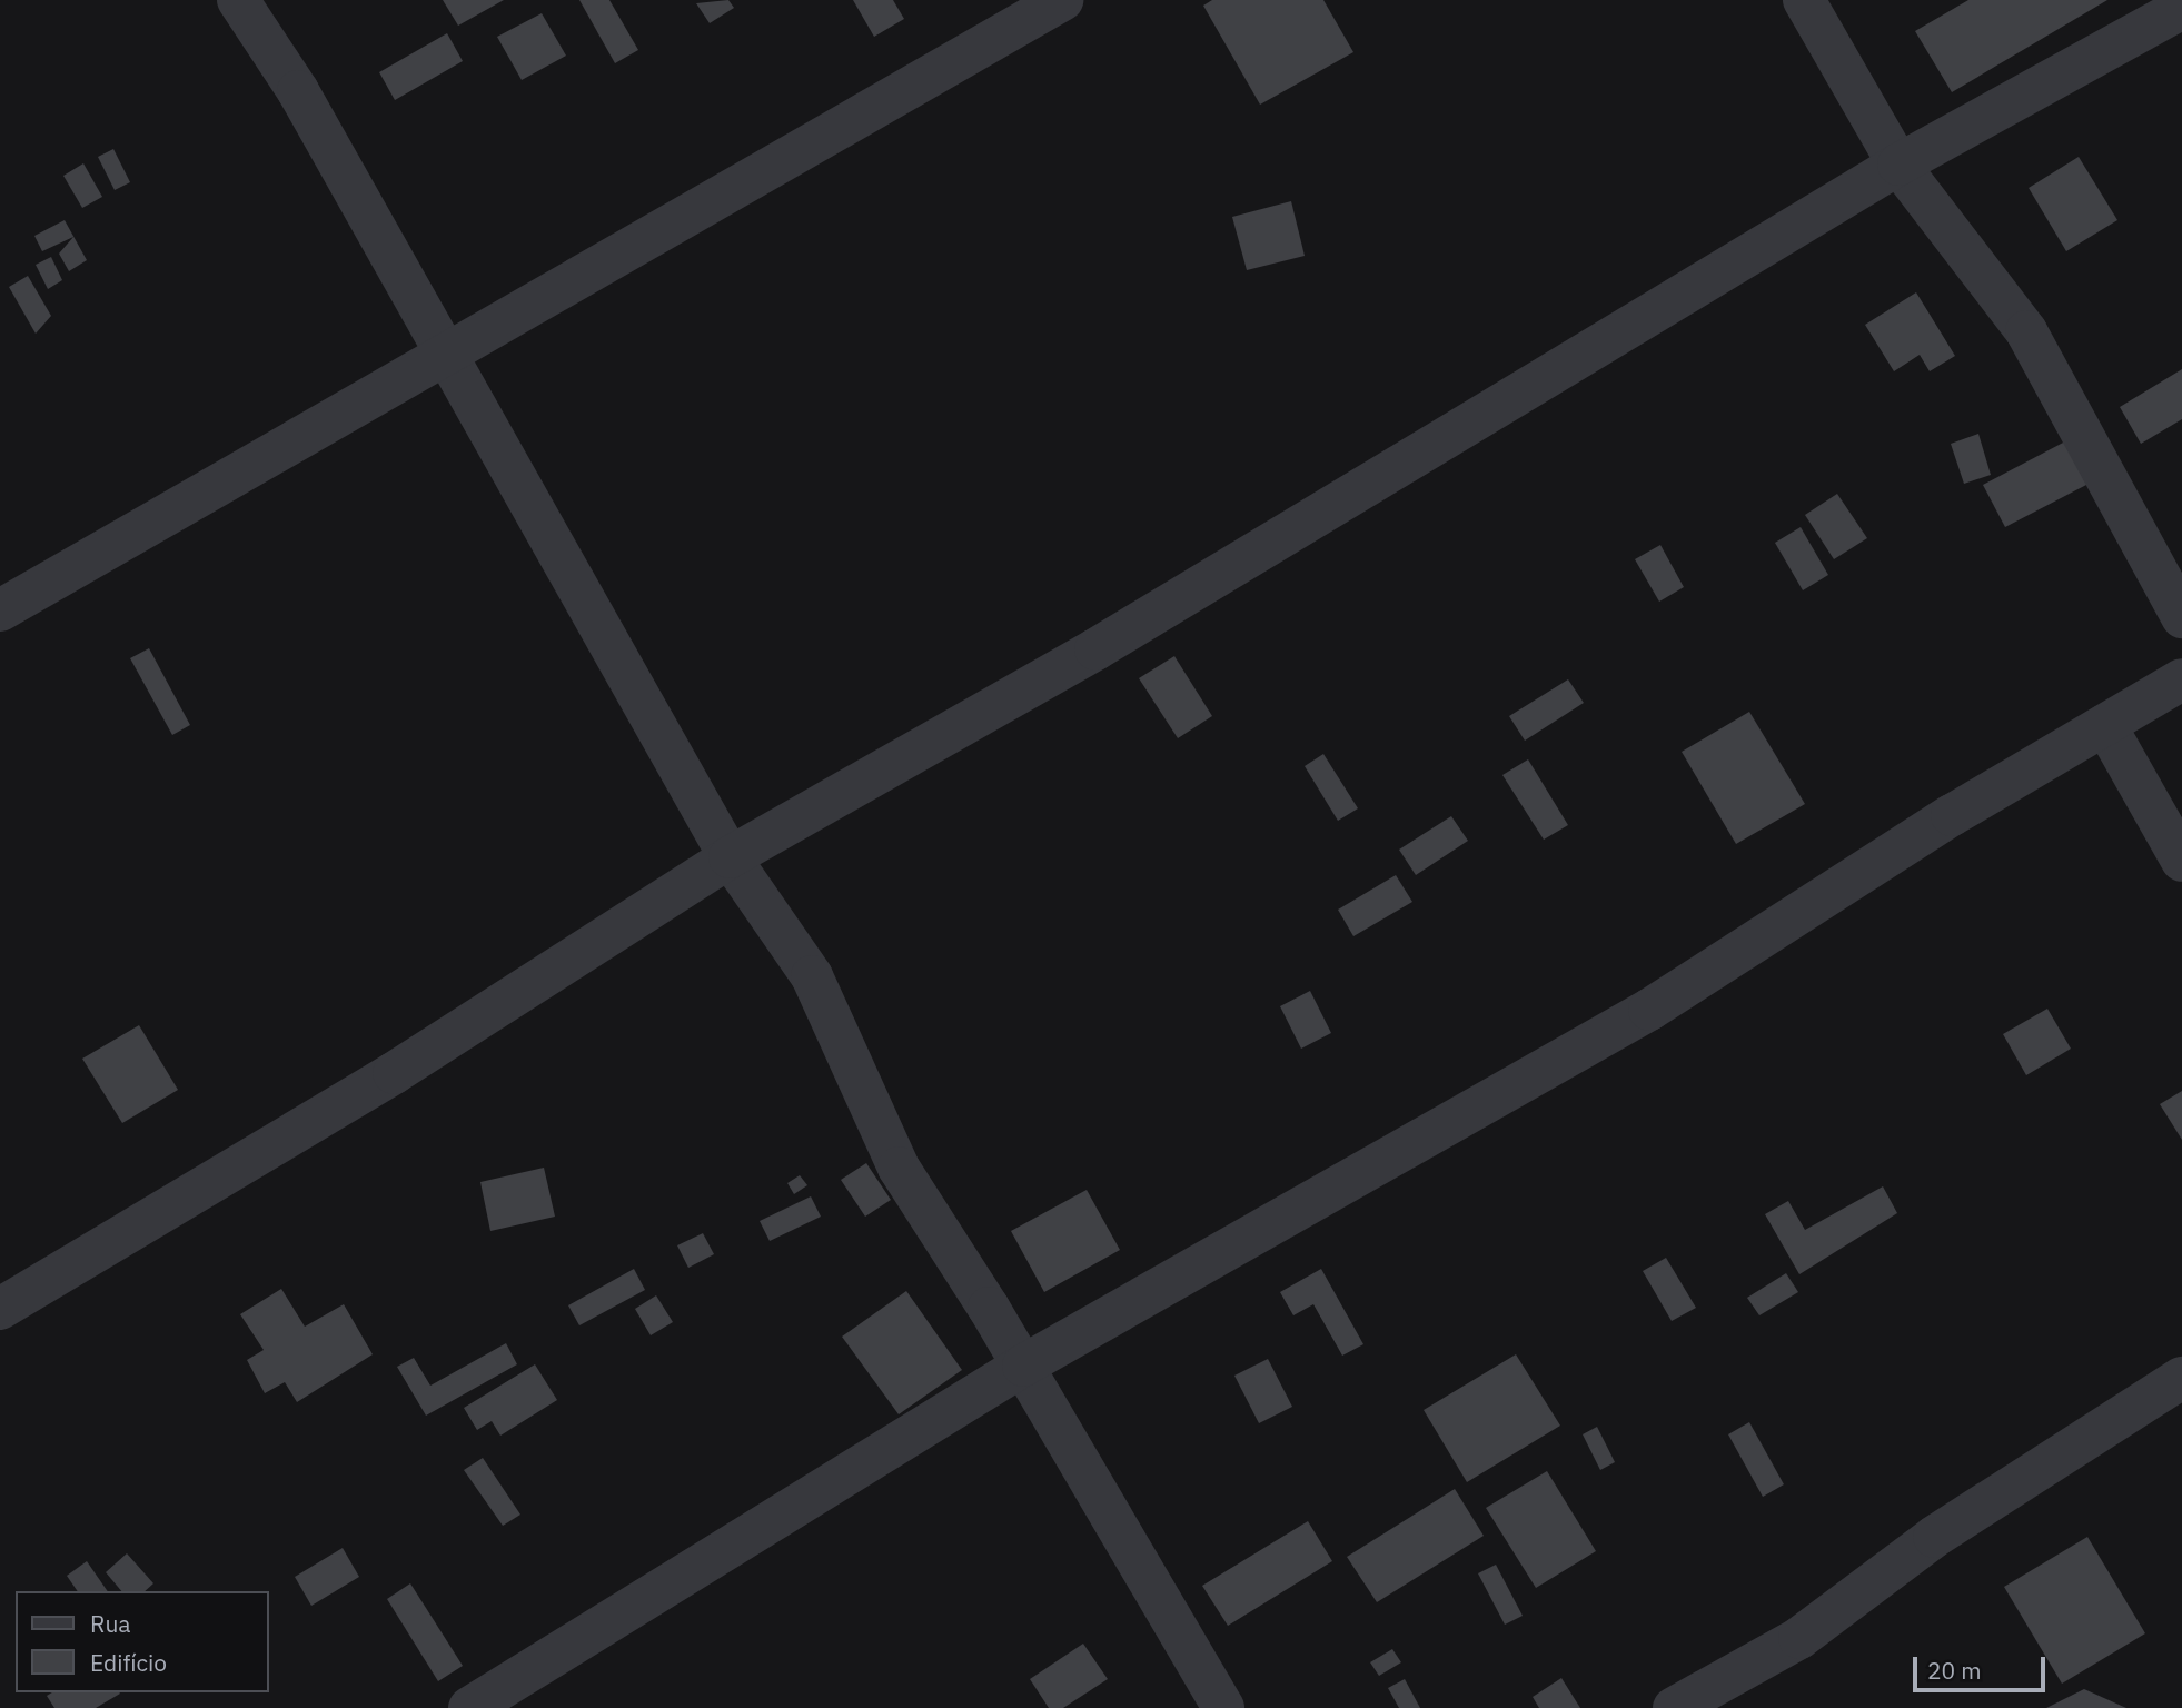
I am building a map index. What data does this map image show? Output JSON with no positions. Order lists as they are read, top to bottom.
{
  "legend": ["Rua", "Edifício"],
  "scale_bar": "20 m"
}
